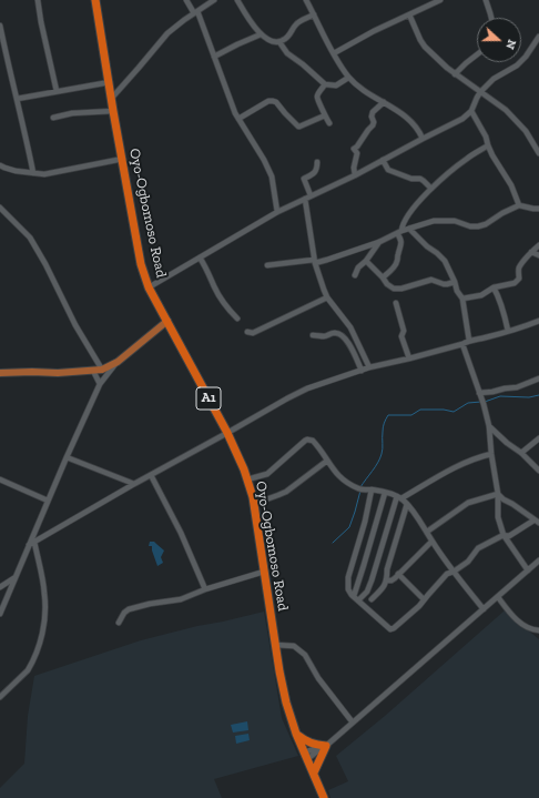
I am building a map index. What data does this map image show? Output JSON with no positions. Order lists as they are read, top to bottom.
{
  "streets": {
    "highway": ["Oyo-Ogbomoso Road", "A1"]
  },
  "north": "right"
}
